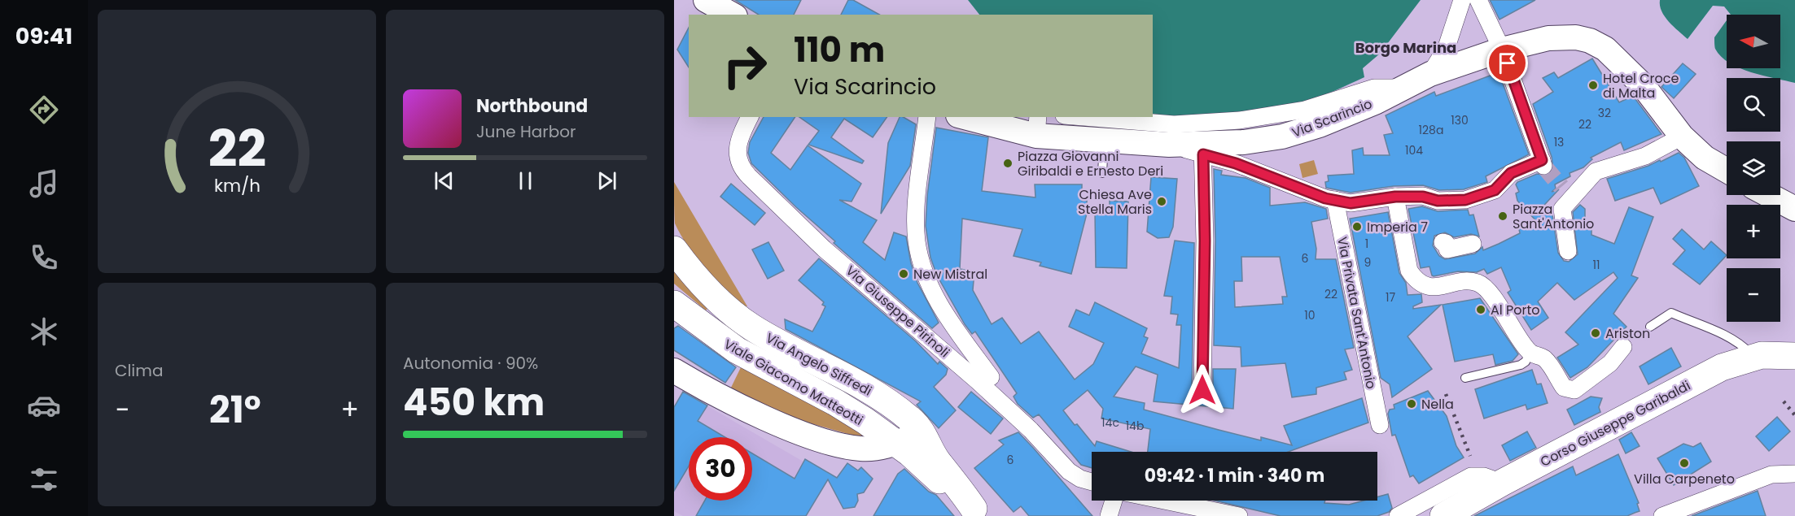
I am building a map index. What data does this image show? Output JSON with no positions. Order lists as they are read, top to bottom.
{
  "streets": {
    "main road": ["Via Angelo Siffredi", "Viale Giacomo Matteotti", "Corso Giuseppe Garibaldi"],
    "street": ["Via Scarincio", "Via Giuseppe Pirinoli", "Via Privata Sant'Antonio"]
  },
  "crossings": [
    ["Via Scarincio", "Via Privata Sant'Antonio"],
    ["Via Angelo Siffredi", "Viale Giacomo Matteotti"]
  ],
  "districts": ["Borgo Marina"],
  "places": [
    "Hotel Croce di Malta",
    "Piazza Giovanni Giribaldi e Ernesto Deri",
    "Chiesa Ave Stella Maris",
    "Piazza Sant'Antonio",
    "Imperia 7",
    "New Mistral",
    "Al Porto",
    "Ariston",
    "Nella",
    "Villa Carpeneto"
  ],
  "house_numbers": [
    "32",
    "130",
    "22",
    "128a",
    "13",
    "104",
    "1",
    "6",
    "9",
    "11",
    "22",
    "17",
    "10",
    "14c",
    "14b",
    "6"
  ],
  "north": "left",
  "page": {
    "tabs": "09:41",
    "map_buttons": ["+", "−"],
    "turn": ["110 m", "Via Scarincio"],
    "song": ["Northbound", "June Harbor"],
    "tile": [
      "Clima",
      ["Autonomia · 90%", "450 km"]
    ],
    "heat": ["−", "21°", "+"],
    "limit": "30",
    "trip": "09:42 · 1 min · 340 m",
    "gauge": ["22", "km/h"]
  }
}
